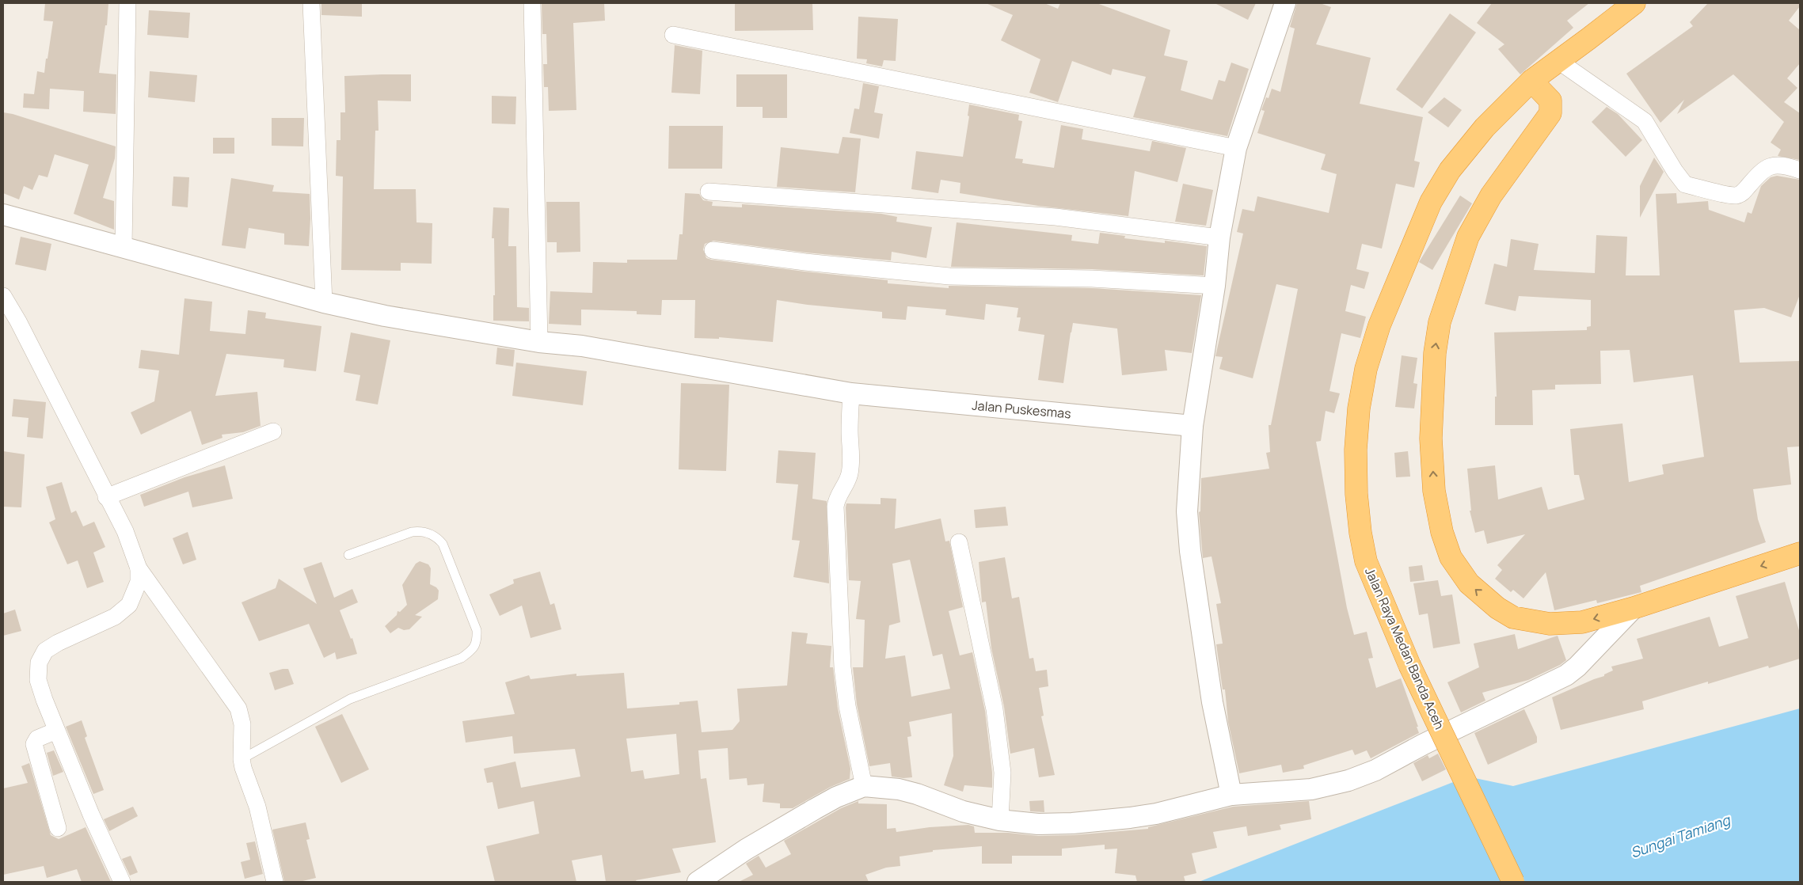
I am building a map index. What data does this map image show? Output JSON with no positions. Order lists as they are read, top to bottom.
{
  "streets": {
    "highway": ["Jalan Raya Medan Banda Aceh"],
    "street": ["Jalan Puskesmas"]
  },
  "water": ["Sungai Tamiang"]
}
